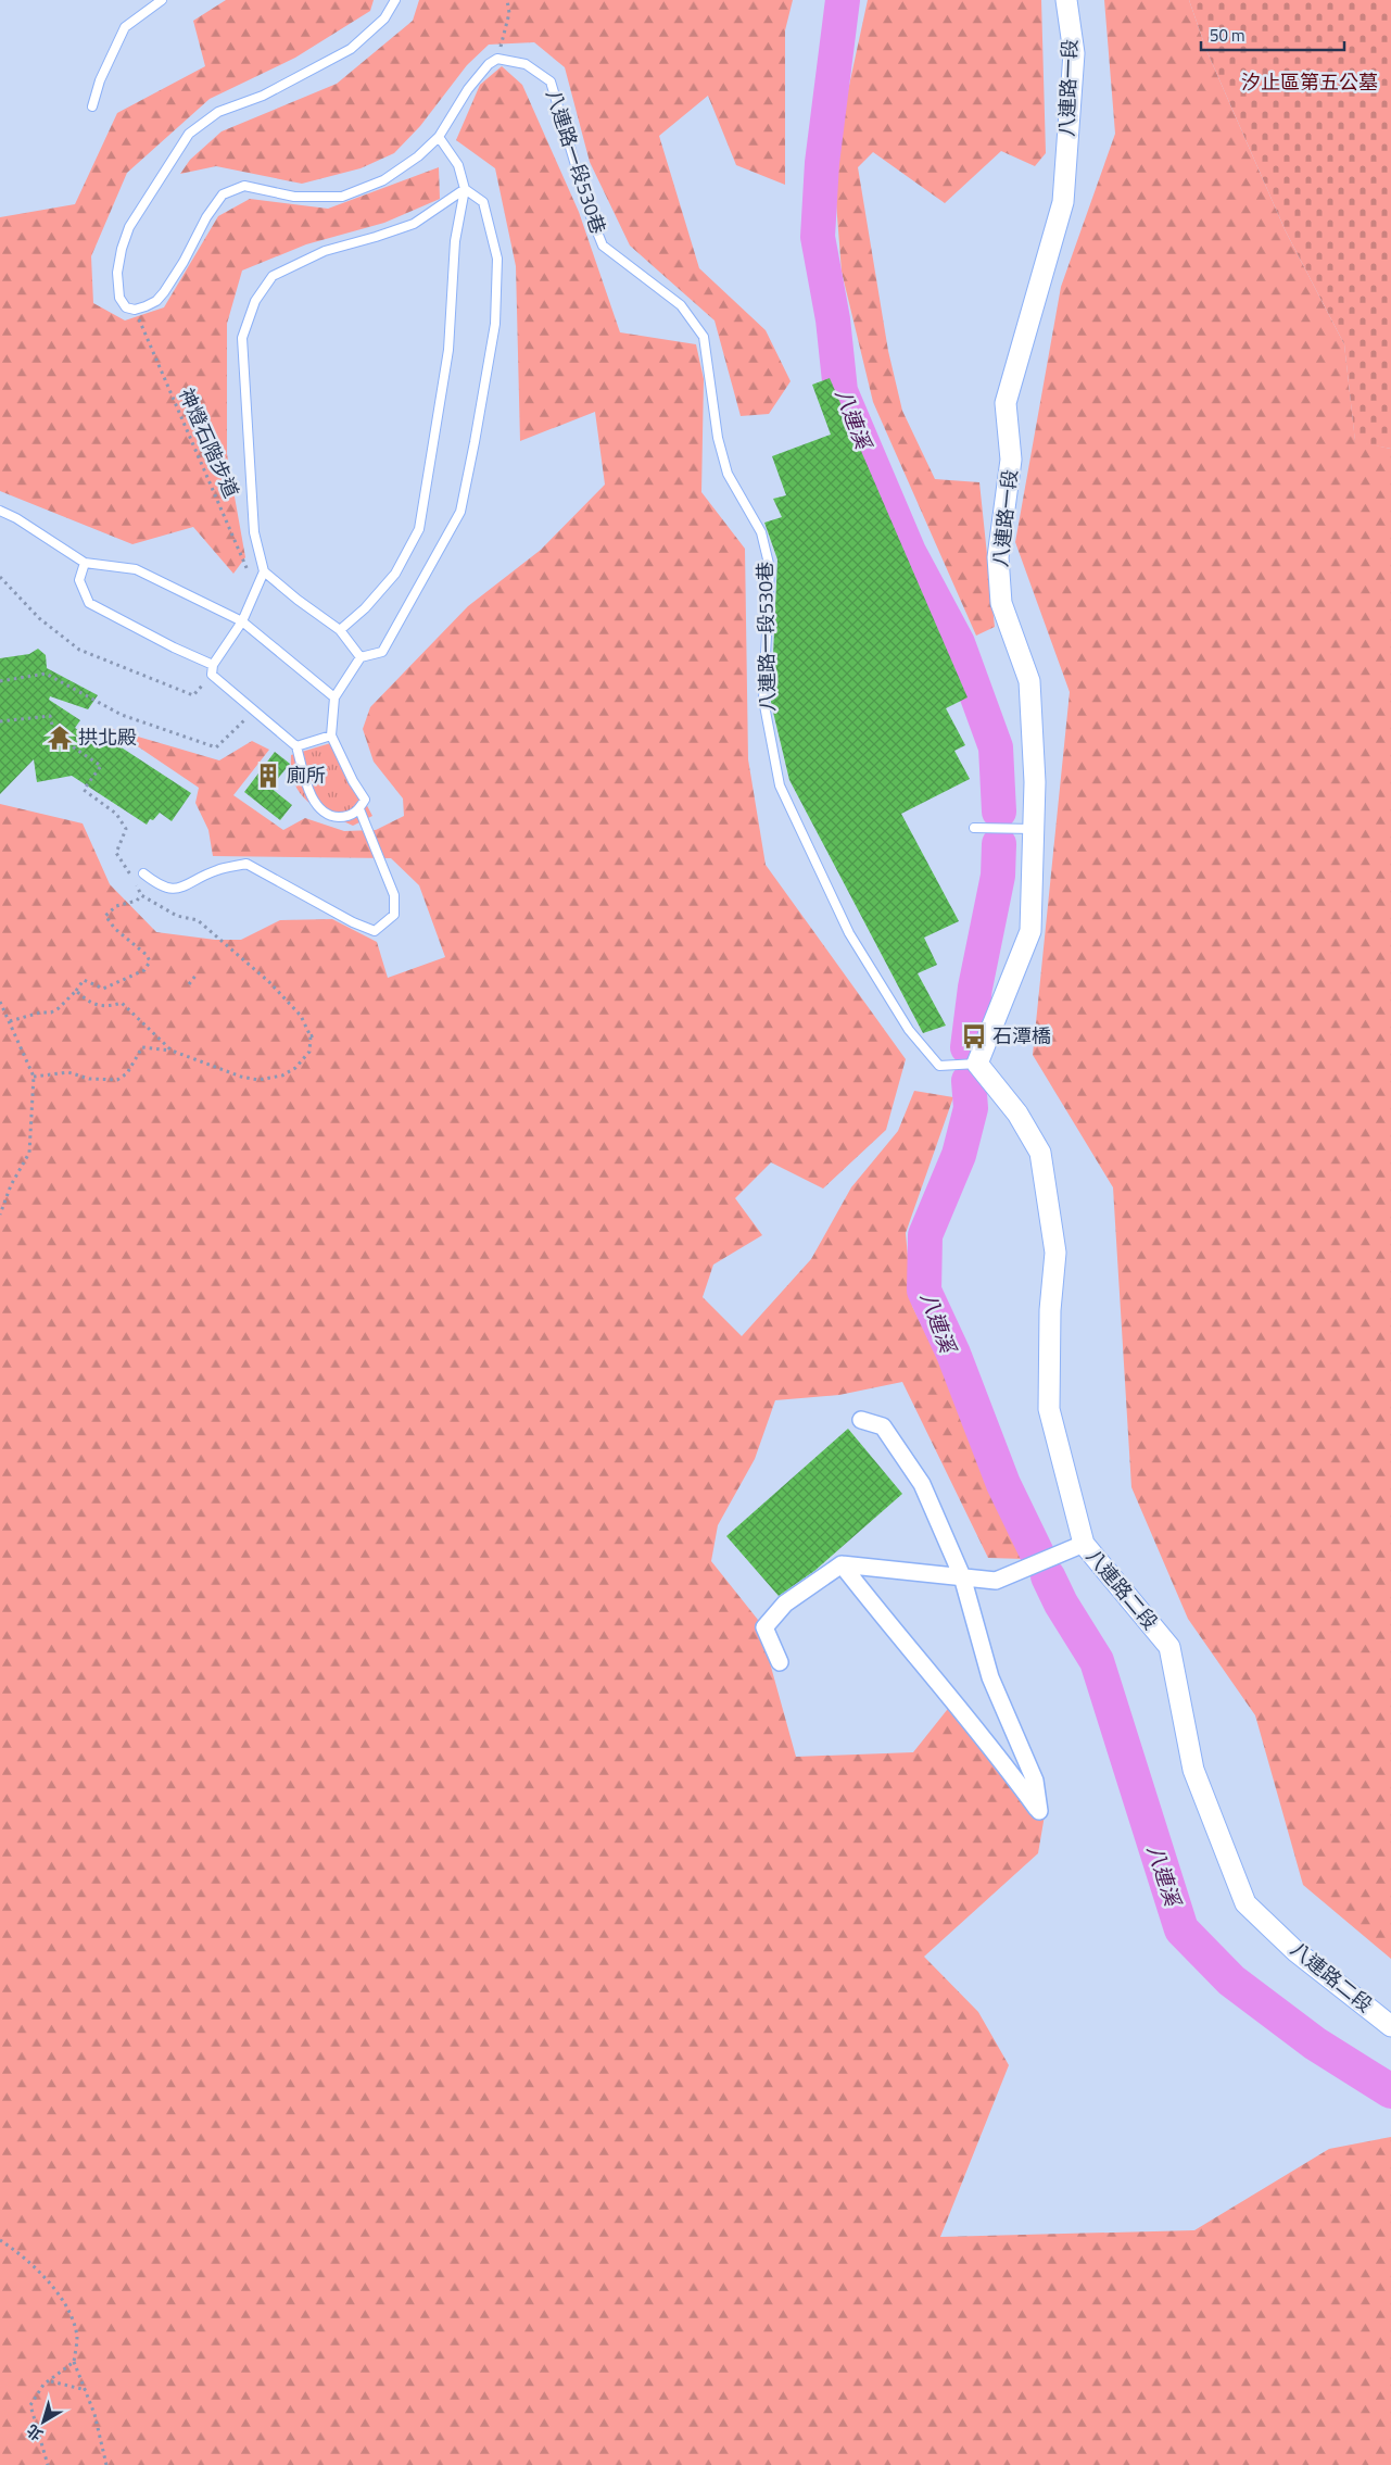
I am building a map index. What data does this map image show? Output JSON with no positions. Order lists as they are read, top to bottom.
{
  "streets": {
    "street": ["八連路一段", "八連路二段"],
    "lane": ["八連路一段530巷"],
    "path": ["神燈石階步道"]
  },
  "crossings": [
    ["八連路一段", "八連路一段530巷"],
    ["八連路一段", "八連路二段"],
    ["八連路一段530巷", "八連路二段"]
  ],
  "water": ["八連溪"],
  "parks": ["汐止區第五公墓"],
  "places": {
    "temple": ["拱北殿"],
    "building": ["廁所"],
    "bus stop": ["石潭橋"]
  },
  "scale_bar": "50 m",
  "north": "bottom left"
}
